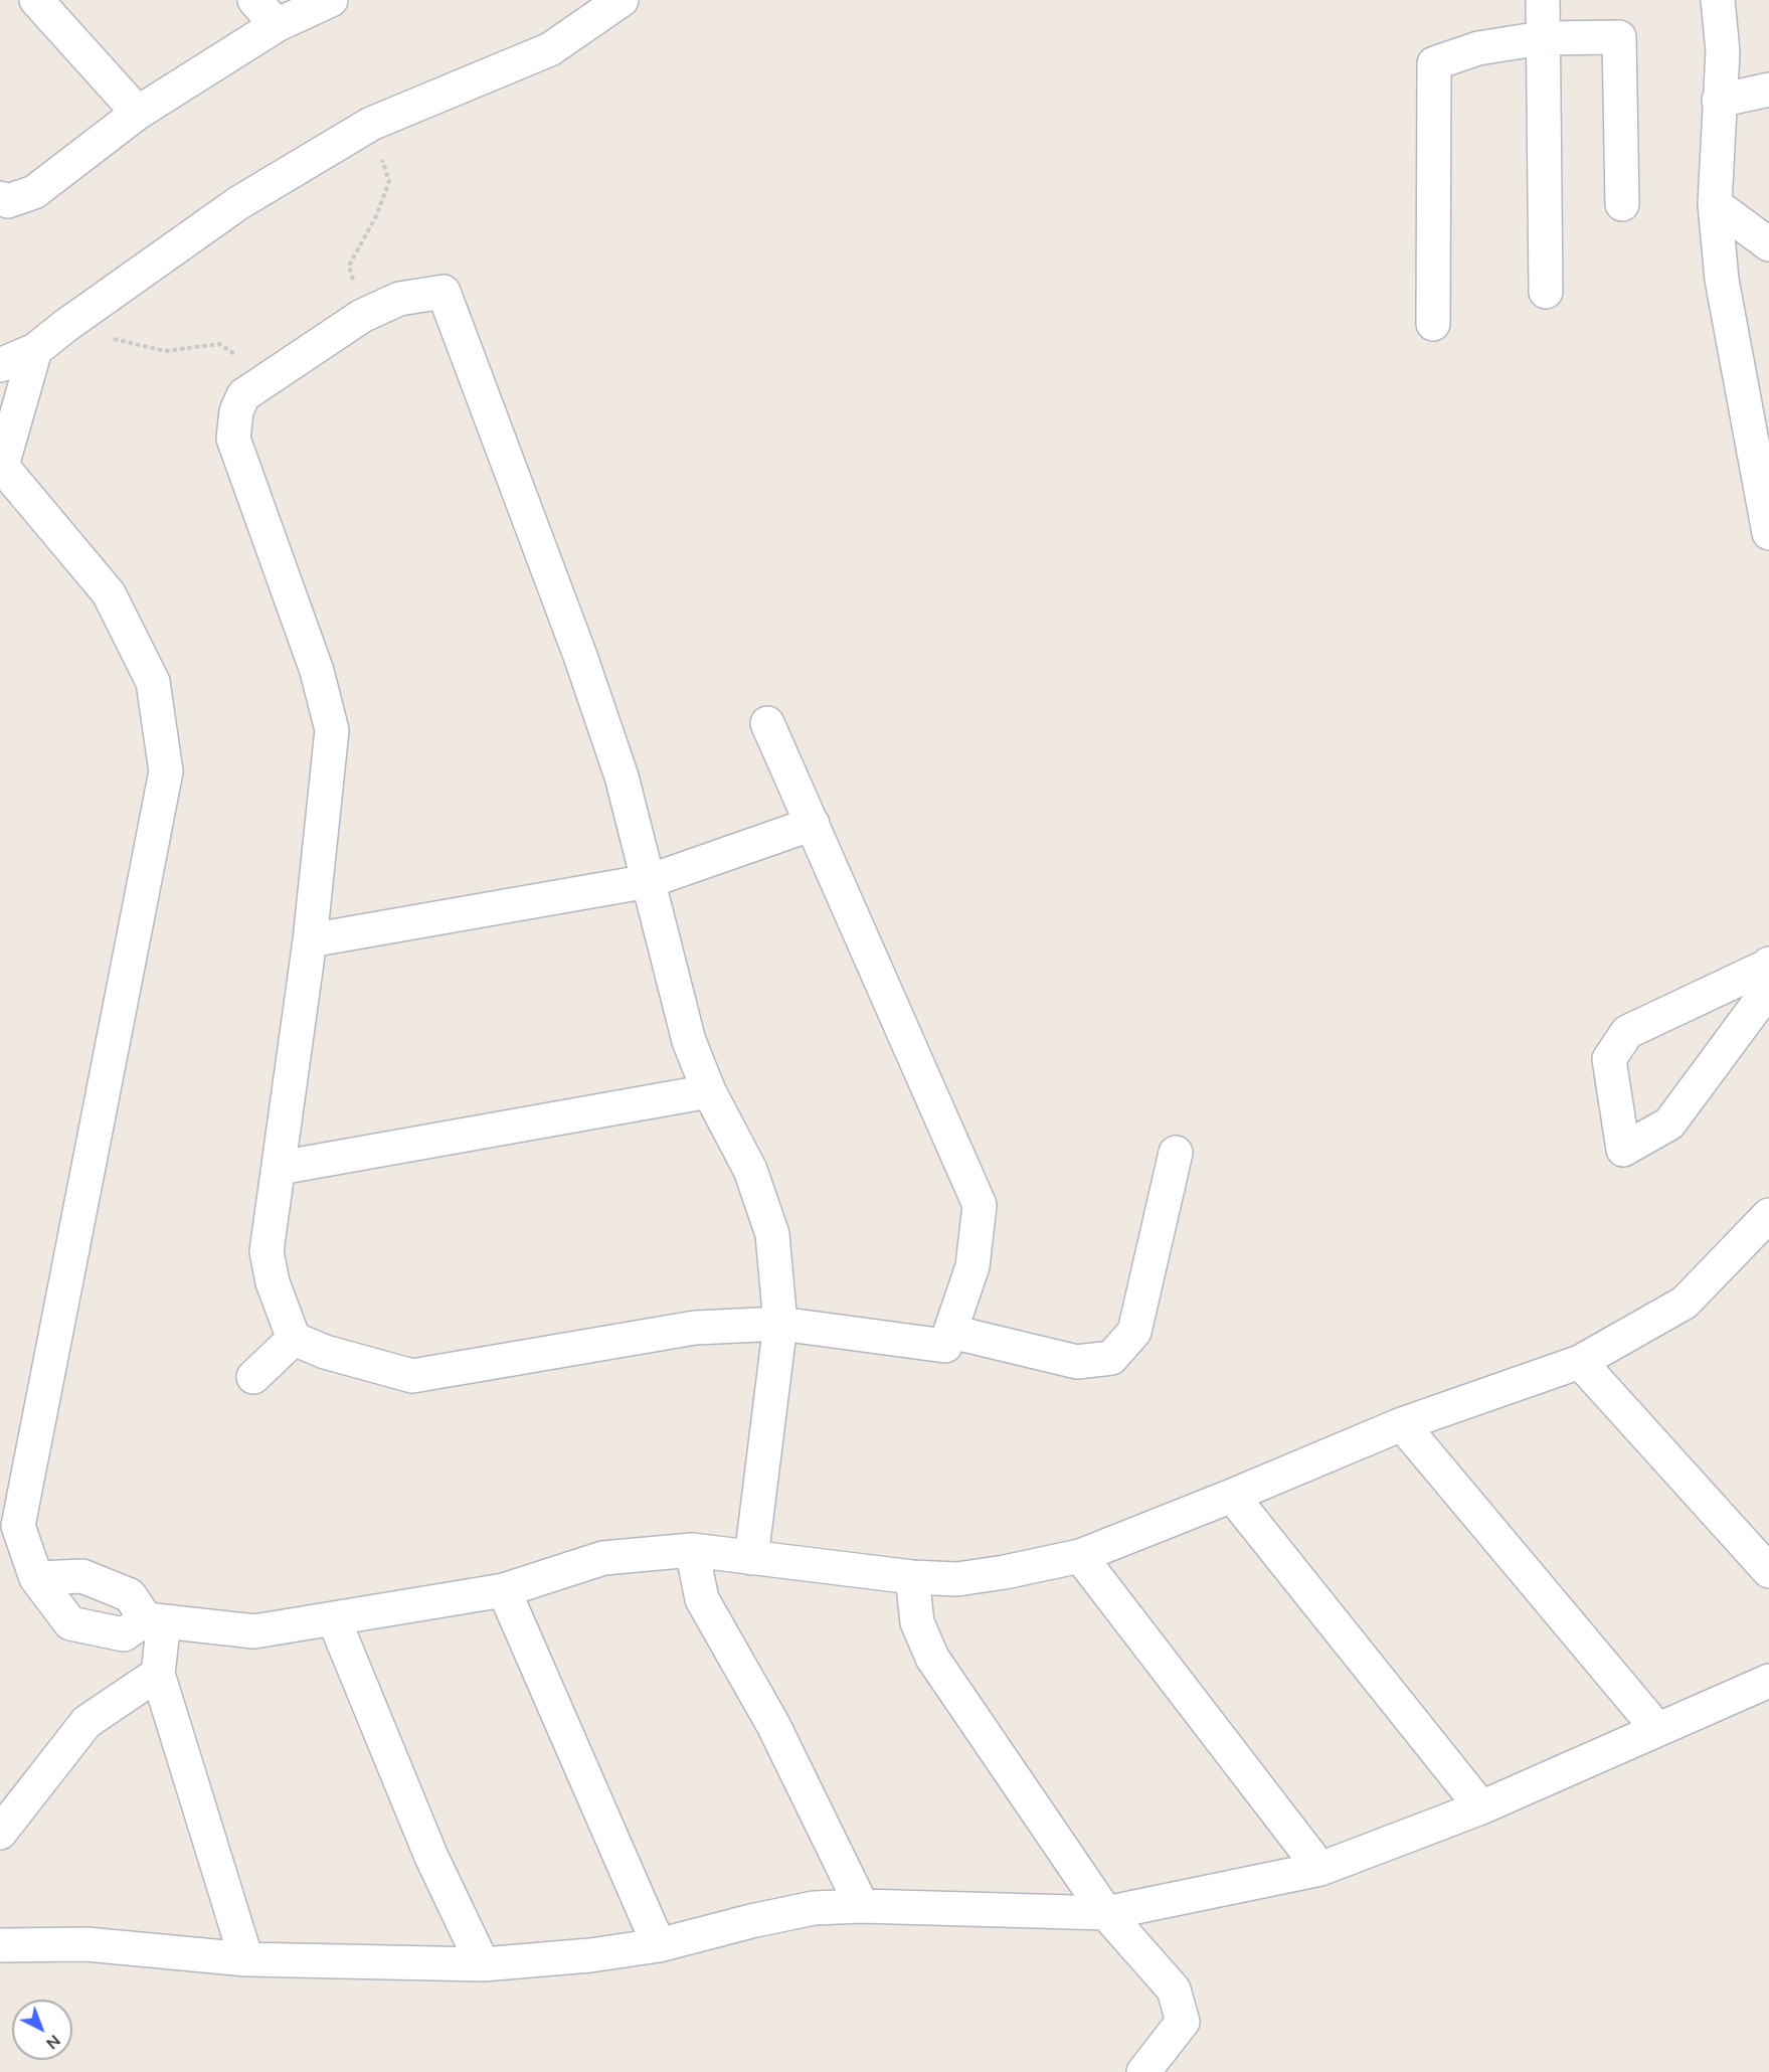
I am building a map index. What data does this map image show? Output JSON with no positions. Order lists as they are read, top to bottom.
{
  "north": "bottom right"
}
